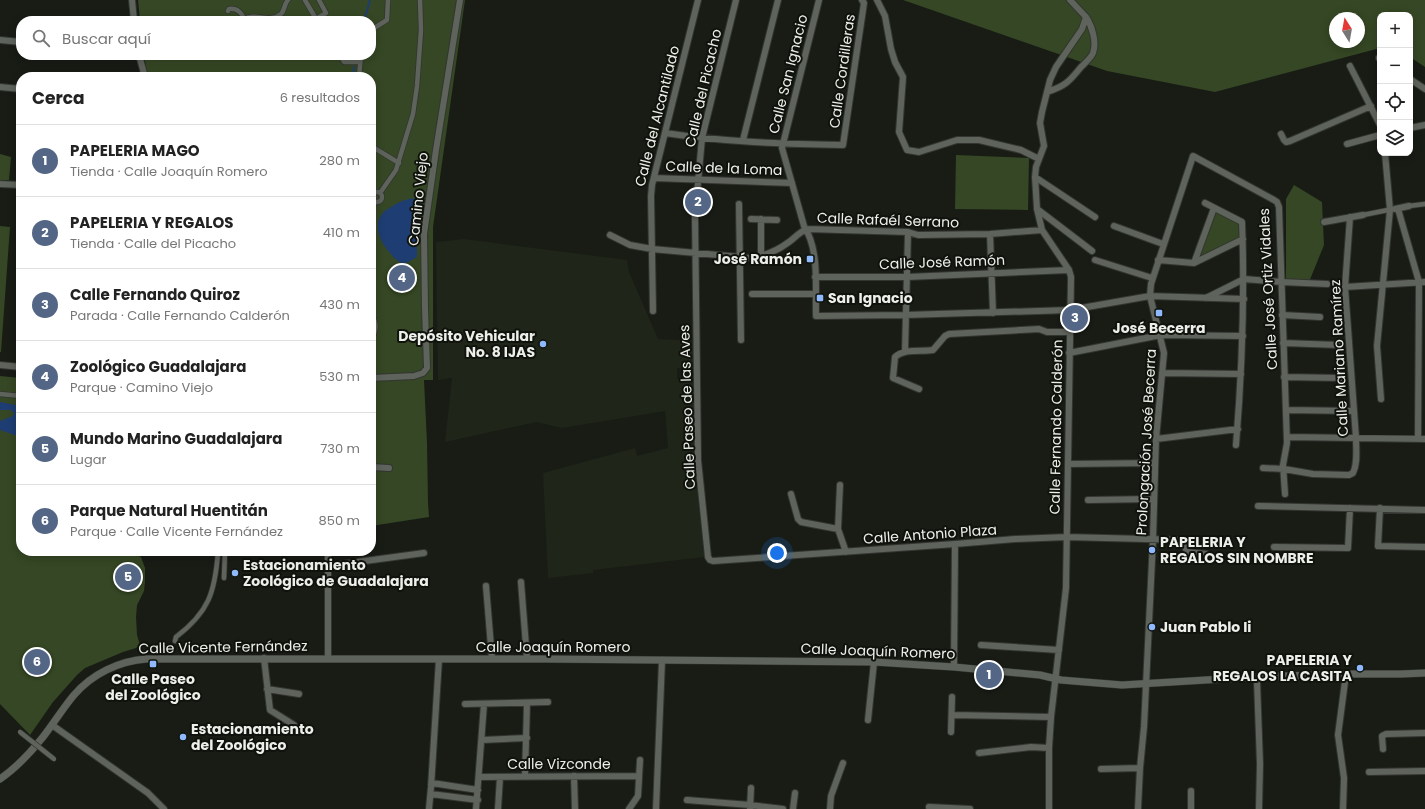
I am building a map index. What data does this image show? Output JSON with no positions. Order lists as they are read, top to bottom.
{
  "streets": {
    "street": [
      "Calle Cordilleras",
      "Calle San Ignacio",
      "Calle del Picacho",
      "Calle del Alcantilado",
      "Calle de la Loma",
      "Camino Viejo",
      "Calle Rafaél Serrano",
      "Calle José Ramón",
      "Calle José Ortiz Vidales",
      "Calle Mariano Ramírez",
      "Calle Paseo de las Aves",
      "Calle Fernando Calderón",
      "Prolongación José Becerra",
      "Calle Antonio Plaza",
      "Calle Vicente Fernández",
      "Calle Joaquín Romero",
      "Calle Vizconde"
    ]
  },
  "crossings": [
    ["Calle Cordilleras", "Calle San Ignacio"],
    ["Calle San Ignacio", "Calle de la Loma"],
    ["Calle San Ignacio", "Calle Rafaél Serrano"],
    ["Calle San Ignacio", "Calle José Ramón"],
    ["Calle del Picacho", "Calle de la Loma"],
    ["Calle del Picacho", "Calle Rafaél Serrano"],
    ["Calle del Picacho", "Calle Paseo de las Aves"],
    ["Calle del Alcantilado", "Calle de la Loma"],
    ["Calle del Alcantilado", "Calle Rafaél Serrano"],
    ["Calle Rafaél Serrano", "Calle Paseo de las Aves"],
    ["Calle Rafaél Serrano", "Calle Fernando Calderón"],
    ["Calle José Ramón", "Calle Fernando Calderón"],
    ["Calle José Ortiz Vidales", "Calle Mariano Ramírez"],
    ["Calle José Ortiz Vidales", "Prolongación José Becerra"],
    ["Calle Paseo de las Aves", "Calle Antonio Plaza"],
    ["Calle Fernando Calderón", "Calle Antonio Plaza"],
    ["Calle Fernando Calderón", "Calle Joaquín Romero"],
    ["Prolongación José Becerra", "Calle Antonio Plaza"],
    ["Prolongación José Becerra", "Calle Joaquín Romero"],
    ["Calle Vicente Fernández", "Calle Joaquín Romero"]
  ],
  "places": {
    "transit": [
      "José Ramón",
      "San Ignacio",
      "José Becerra",
      "Calle Paseo del Zoológico"
    ],
    "other": [
      "Depósito Vehicular No. 8 IJAS",
      "PAPELERIA Y REGALOS SIN NOMBRE",
      "Estacionamiento Zoológico de Guadalajara",
      "Juan Pablo Ii",
      "PAPELERIA Y REGALOS LA CASITA",
      "Estacionamiento del Zoológico"
    ]
  },
  "north": "top",
  "page": {
    "map_buttons": ["+", "−"],
    "search": "Buscar aquí",
    "heading": ["Cerca", "6 resultados"],
    "list": [
      {
        "mark": "1",
        "name": "PAPELERIA MAGO",
        "note": "Tienda · Calle Joaquín Romero",
        "value": "280 m"
      },
      {
        "mark": "2",
        "name": "PAPELERIA Y REGALOS",
        "note": "Tienda · Calle del Picacho",
        "value": "410 m"
      },
      {
        "mark": "3",
        "name": "Calle Fernando Quiroz",
        "note": "Parada · Calle Fernando Calderón",
        "value": "430 m"
      },
      {
        "mark": "4",
        "name": "Zoológico Guadalajara",
        "note": "Parque · Camino Viejo",
        "value": "530 m"
      },
      {
        "mark": "5",
        "name": "Mundo Marino Guadalajara",
        "note": "Lugar",
        "value": "730 m"
      },
      {
        "mark": "6",
        "name": "Parque Natural Huentitán",
        "note": "Parque · Calle Vicente Fernández",
        "value": "850 m"
      }
    ],
    "pins": [
      "2",
      "4",
      "3",
      "5",
      "6",
      "1"
    ]
  }
}
